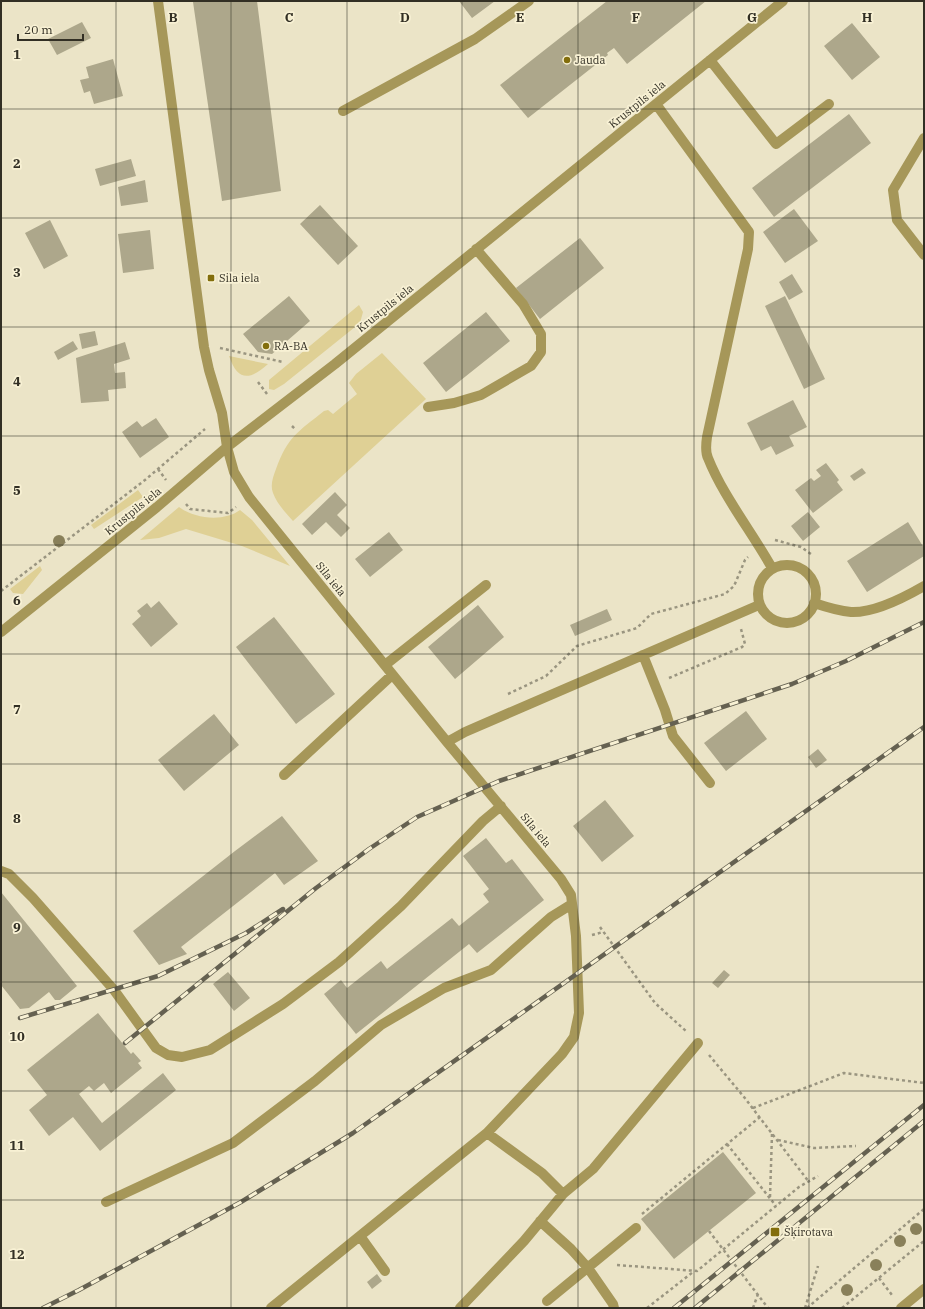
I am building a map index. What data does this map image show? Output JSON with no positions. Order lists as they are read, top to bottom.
{
  "streets": {
    "street": ["Krustpils iela", "Sila iela"]
  },
  "crossings": [
    ["Krustpils iela", "Sila iela"]
  ],
  "places": {
    "other": ["Jauda", "RA-BA"],
    "transit": ["Sila iela", "Šķirotava"]
  },
  "scale_bar": "20 m",
  "grid": {
    "columns": [
      "B",
      "C",
      "D",
      "E",
      "F",
      "G",
      "H"
    ],
    "rows": [
      "1",
      "2",
      "3",
      "4",
      "5",
      "6",
      "7",
      "8",
      "9",
      "10",
      "11",
      "12"
    ]
  }
}
